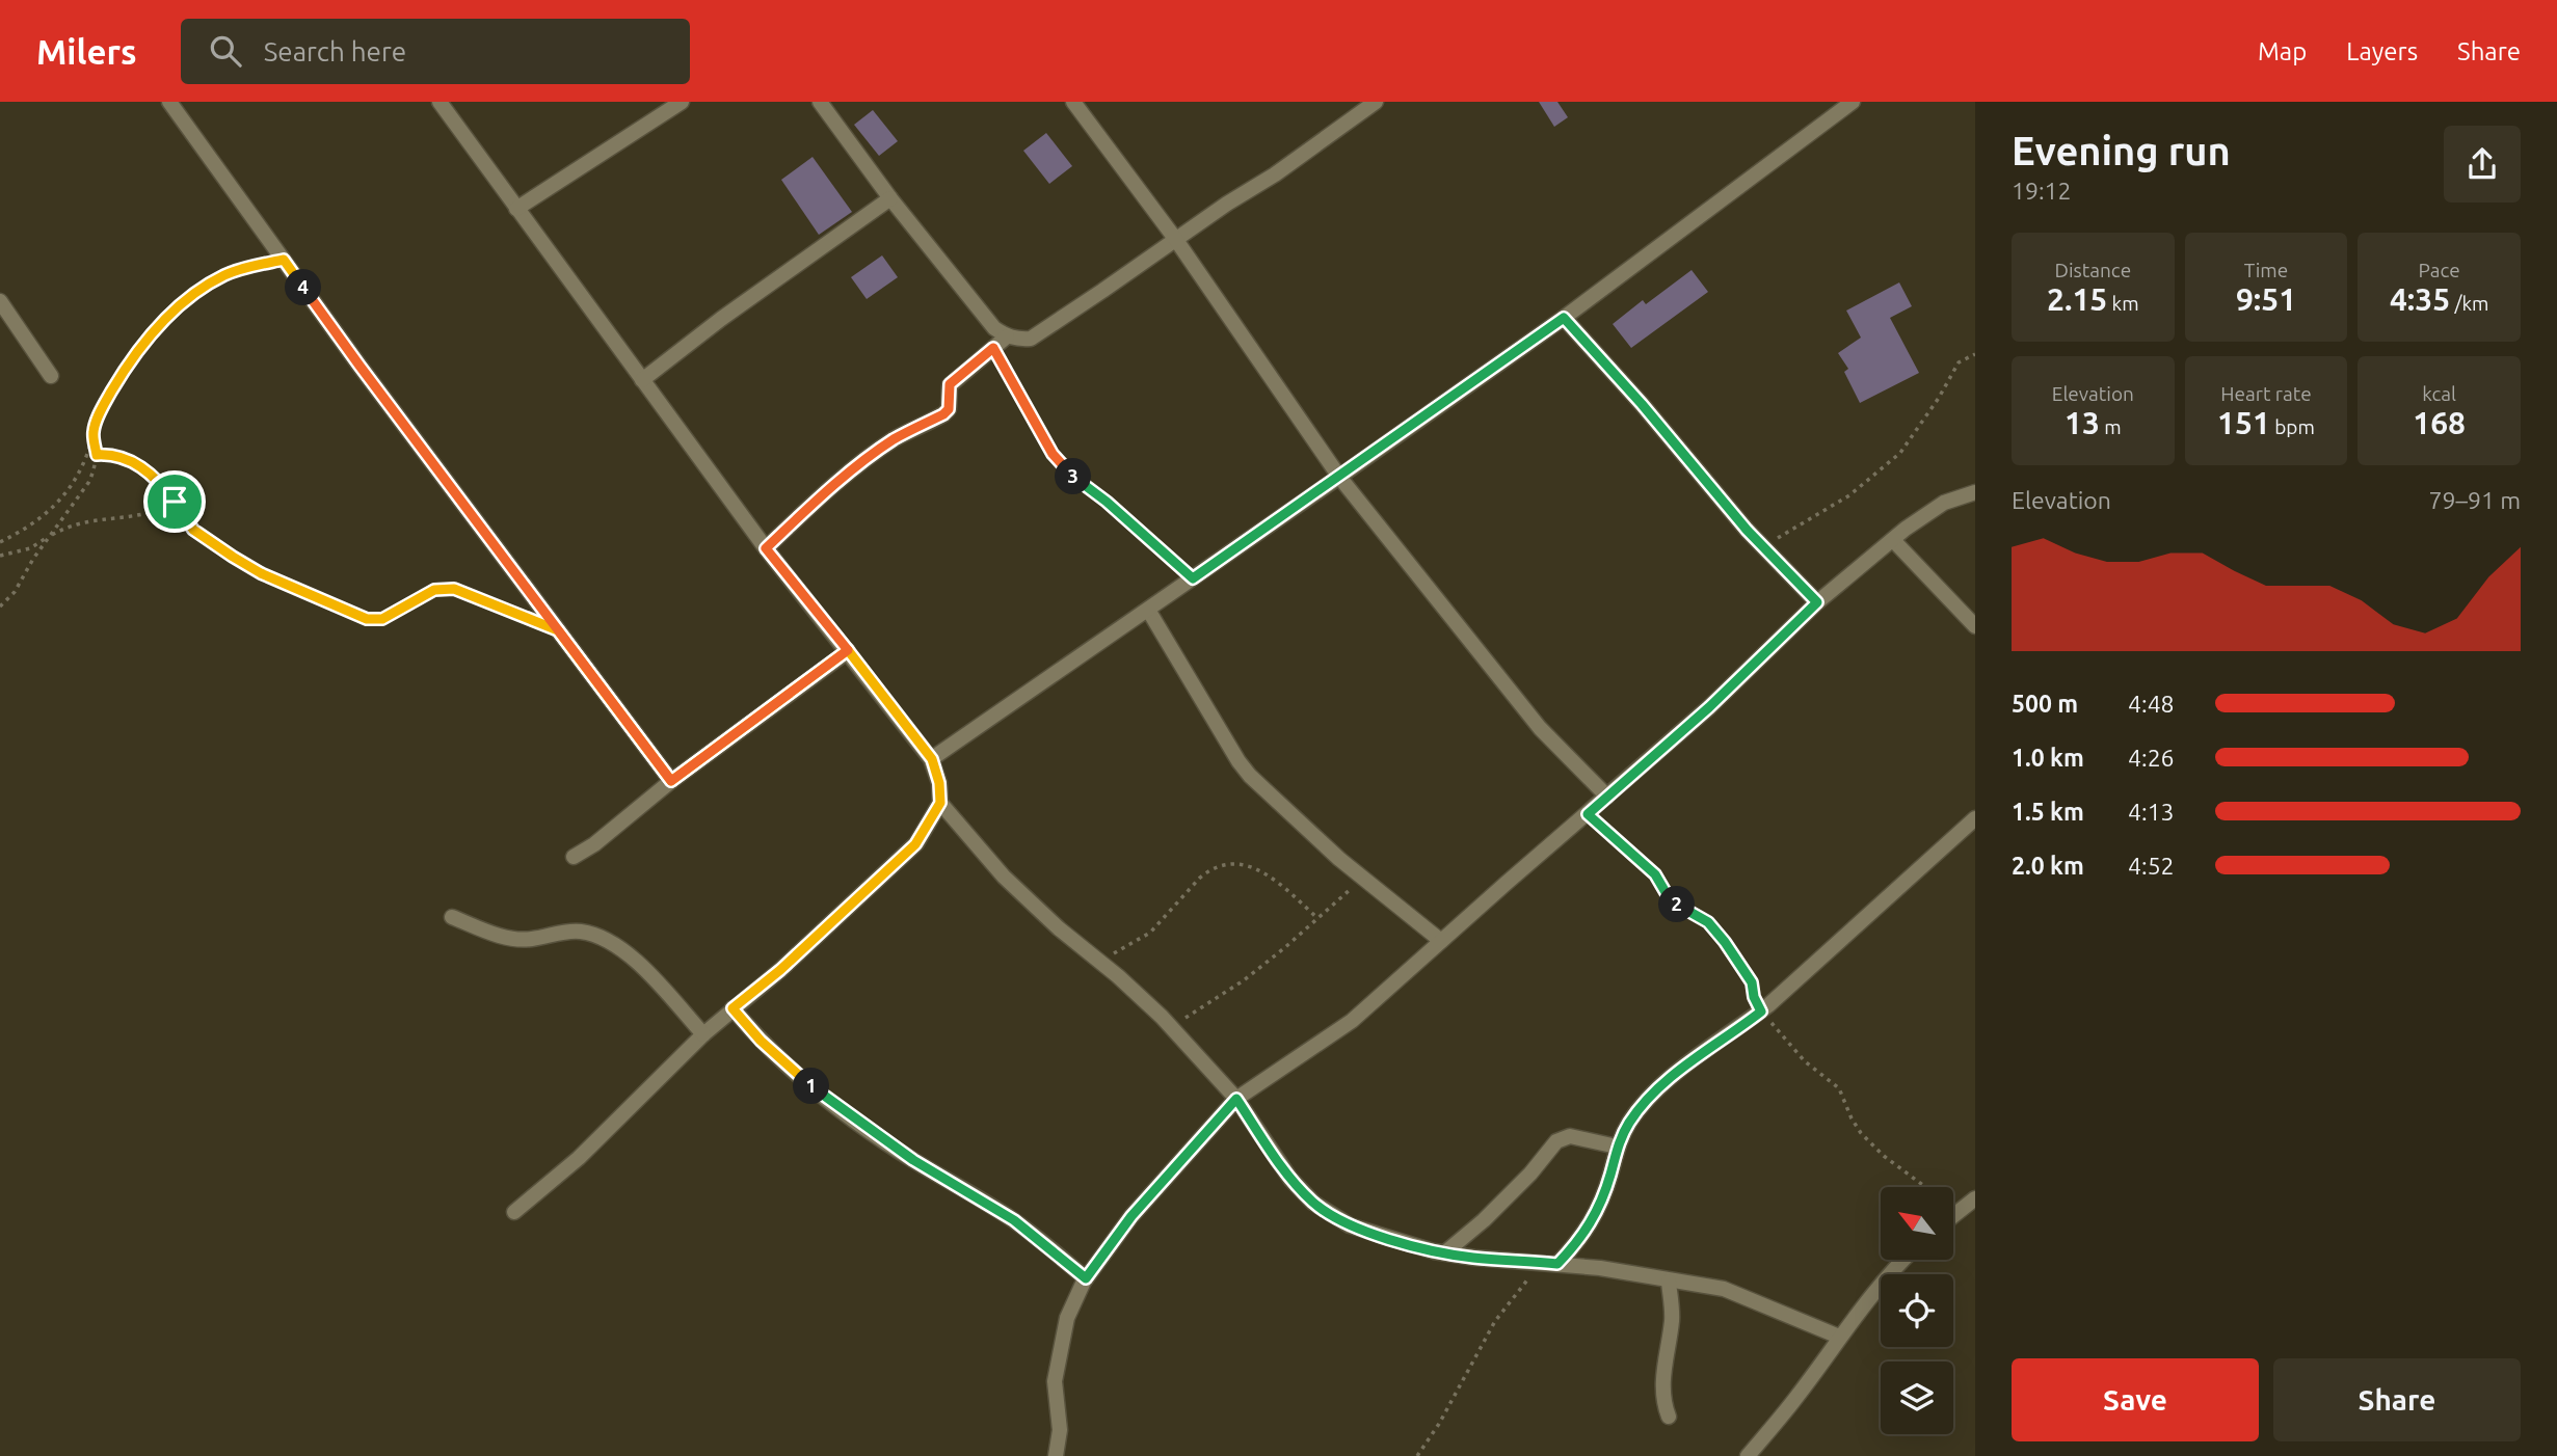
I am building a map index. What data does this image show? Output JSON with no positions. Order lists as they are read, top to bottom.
{
  "north": "top left",
  "page": {
    "header": "Milers",
    "search": "Search here",
    "nav": ["Map", "Layers", "Share"],
    "heading": ["Evening run", "19:12"],
    "stats": [
      ["Distance", "2.15 km"],
      ["Time", "9:51"],
      ["Pace", "4:35 /km"],
      ["Elevation", "13 m"],
      ["Heart rate", "151 bpm"],
      ["kcal", "168"]
    ],
    "pins": [
      "4",
      "3",
      "2",
      "1"
    ],
    "chart": ["Elevation", "79–91 m"],
    "list": [
      {
        "name": "500 m",
        "note": "4:48"
      },
      {
        "name": "1.0 km",
        "note": "4:26"
      },
      {
        "name": "1.5 km",
        "note": "4:13"
      },
      {
        "name": "2.0 km",
        "note": "4:52"
      }
    ],
    "buttons": ["Save", "Share"]
  }
}
